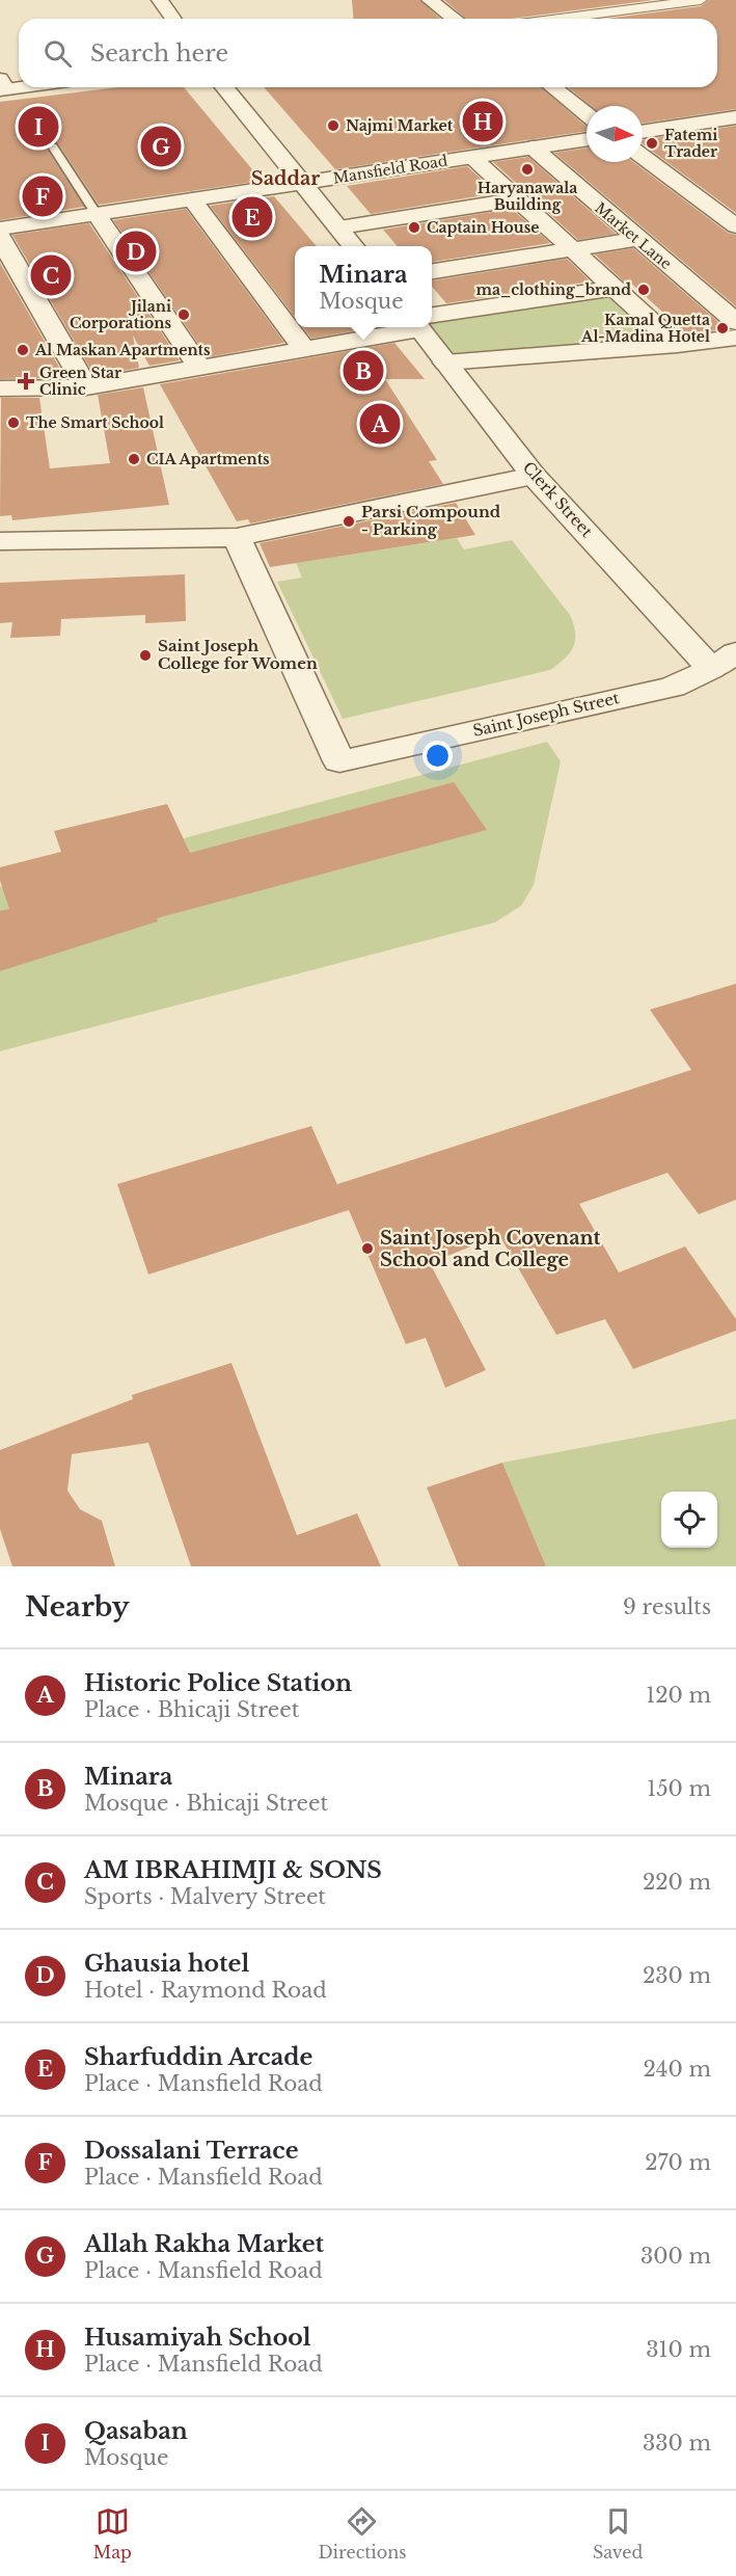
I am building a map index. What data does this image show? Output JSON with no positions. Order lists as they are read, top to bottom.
{
  "streets": {
    "street": [
      "Mansfield Road",
      "Market Lane",
      "Clerk Street",
      "Saint Joseph Street"
    ]
  },
  "crossings": [
    ["Mansfield Road", "Market Lane"],
    ["Clerk Street", "Saint Joseph Street"]
  ],
  "districts": ["Saddar"],
  "places": {
    "other": [
      "Najmi Market",
      "Fatemi Trader",
      "Haryanawala Building",
      "Captain House",
      "ma_clothing_brand",
      "Jilani Corporations",
      "Kamal Quetta Al-Madina Hotel",
      "Al Maskan Apartments",
      "The Smart School",
      "CIA Apartments",
      "Parsi Compound - Parking",
      "Saint Joseph College for Women",
      "Saint Joseph Covenant School and College"
    ],
    "health": ["Green Star Clinic"]
  },
  "north": "right",
  "page": {
    "search": "Search here",
    "pins": [
      "H",
      "I",
      "G",
      "F",
      "E",
      "D",
      "C",
      "B",
      "A"
    ],
    "popup": ["Minara", "Mosque"],
    "heading": ["Nearby", "9 results"],
    "list": [
      {
        "mark": "A",
        "name": "Historic Police Station",
        "note": "Place · Bhicaji Street",
        "value": "120 m"
      },
      {
        "mark": "B",
        "name": "Minara",
        "note": "Mosque · Bhicaji Street",
        "value": "150 m"
      },
      {
        "mark": "C",
        "name": "AM IBRAHIMJI & SONS",
        "note": "Sports · Malvery Street",
        "value": "220 m"
      },
      {
        "mark": "D",
        "name": "Ghausia hotel",
        "note": "Hotel · Raymond Road",
        "value": "230 m"
      },
      {
        "mark": "E",
        "name": "Sharfuddin Arcade",
        "note": "Place · Mansfield Road",
        "value": "240 m"
      },
      {
        "mark": "F",
        "name": "Dossalani Terrace",
        "note": "Place · Mansfield Road",
        "value": "270 m"
      },
      {
        "mark": "G",
        "name": "Allah Rakha Market",
        "note": "Place · Mansfield Road",
        "value": "300 m"
      },
      {
        "mark": "H",
        "name": "Husamiyah School",
        "note": "Place · Mansfield Road",
        "value": "310 m"
      },
      {
        "mark": "I",
        "name": "Qasaban",
        "note": "Mosque",
        "value": "330 m"
      }
    ],
    "nav": ["Map", "Directions", "Saved"]
  }
}
